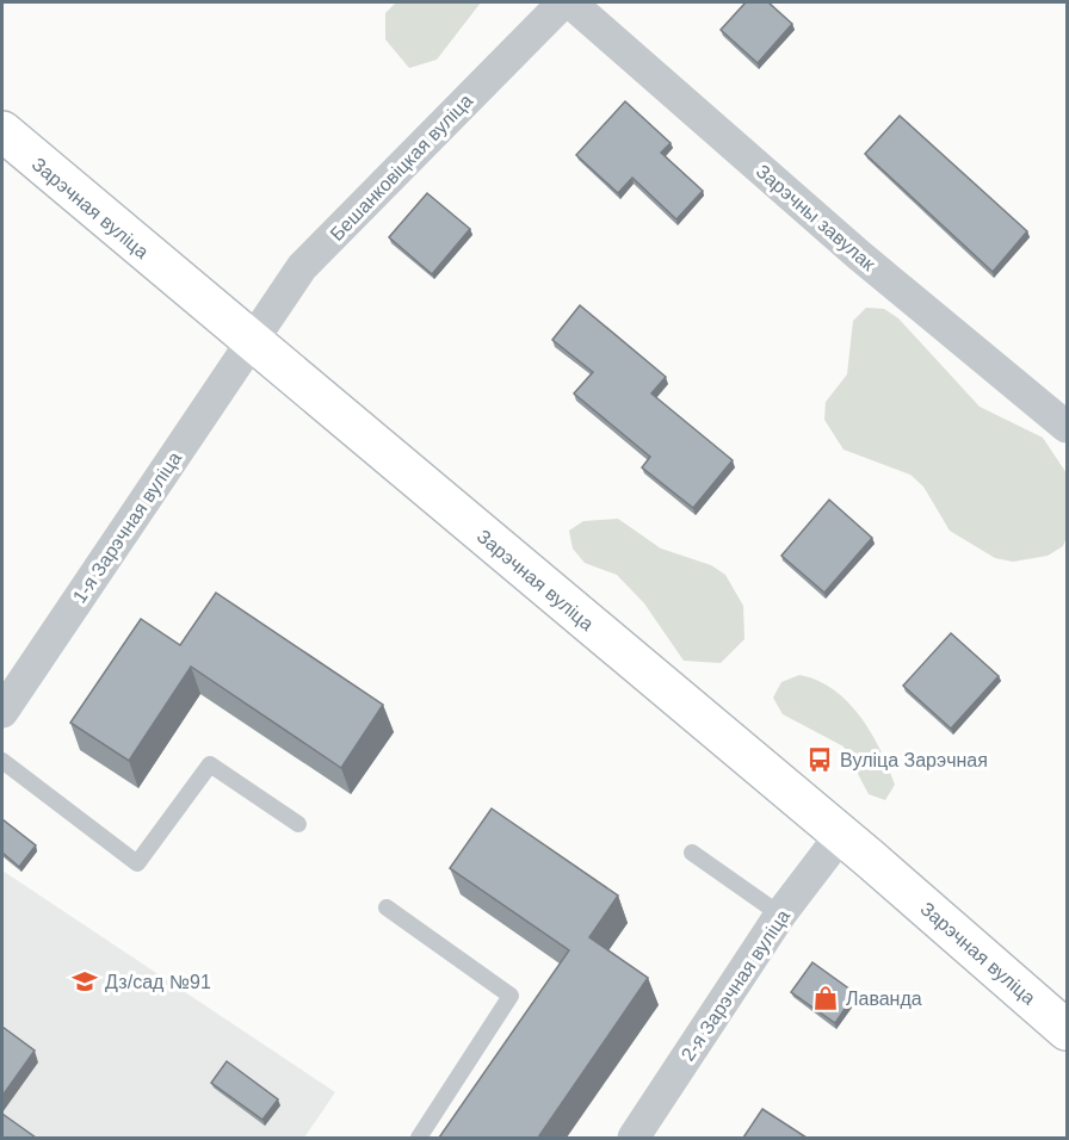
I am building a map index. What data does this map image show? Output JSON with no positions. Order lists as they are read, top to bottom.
{
  "streets": {
    "street": [
      "Бешанковіцкая вуліца",
      "Зарэчная вуліца",
      "Зарэчны завулак",
      "1-я Зарэчная вуліца",
      "2-я Зарэчная вуліца"
    ]
  },
  "crossings": [
    ["Бешанковіцкая вуліца", "Зарэчная вуліца"],
    ["Бешанковіцкая вуліца", "1-я Зарэчная вуліца"],
    ["Зарэчная вуліца", "1-я Зарэчная вуліца"],
    ["Зарэчная вуліца", "2-я Зарэчная вуліца"]
  ],
  "places": {
    "bus stop": ["Вуліца Зарэчная"],
    "school or university": ["Дз/сад №91"],
    "shop": ["Лаванда"]
  }
}
